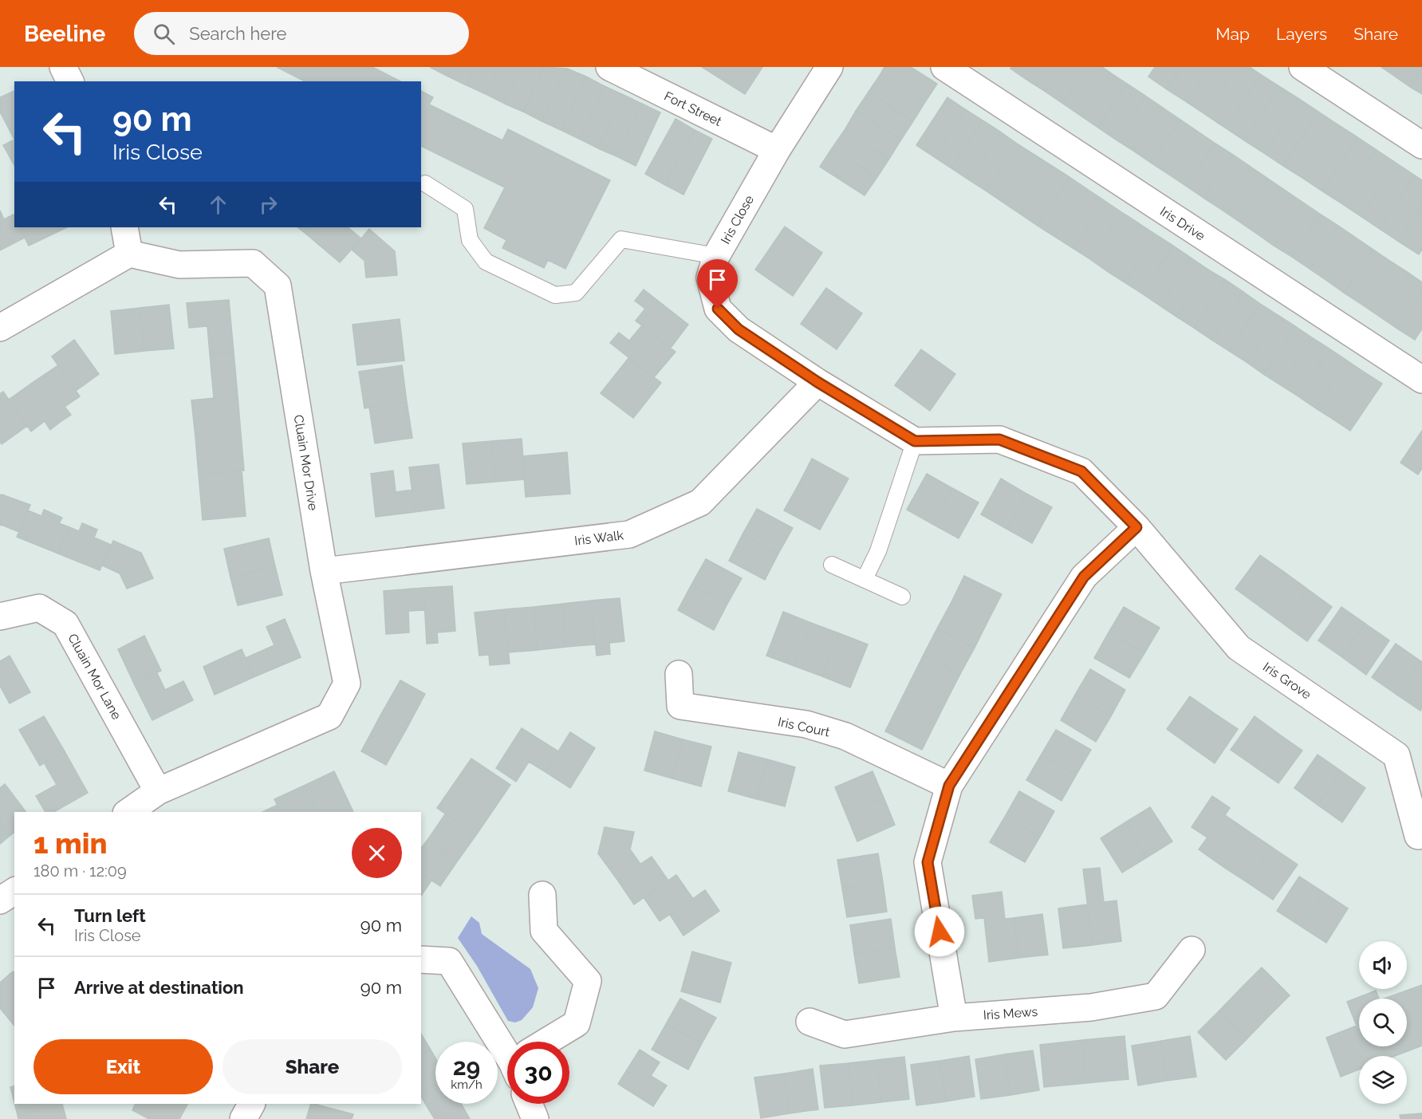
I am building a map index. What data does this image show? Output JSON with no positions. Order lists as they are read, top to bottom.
{
  "streets": {
    "street": [
      "Fort Street",
      "Iris Close",
      "Iris Drive",
      "Cluain Mor Drive",
      "Iris Walk",
      "Cluain Mor Lane",
      "Iris Grove",
      "Iris Court",
      "Iris Mews"
    ]
  },
  "crossings": [
    ["Fort Street", "Iris Close"],
    ["Iris Close", "Iris Walk"],
    ["Cluain Mor Drive", "Iris Walk"],
    ["Cluain Mor Drive", "Cluain Mor Lane"]
  ],
  "page": {
    "header": "Beeline",
    "search": "Search here",
    "nav": ["Map", "Layers", "Share"],
    "turn": ["90 m", "Iris Close"],
    "heading": ["1 min", "180 m · 12:09"],
    "list": [
      {
        "name": "Turn left",
        "note": "Iris Close",
        "value": "90 m"
      },
      {
        "name": "Arrive at destination",
        "value": "90 m"
      }
    ],
    "buttons": ["Exit", "Share"],
    "speed": "29 km/h",
    "limit": "30"
  }
}
